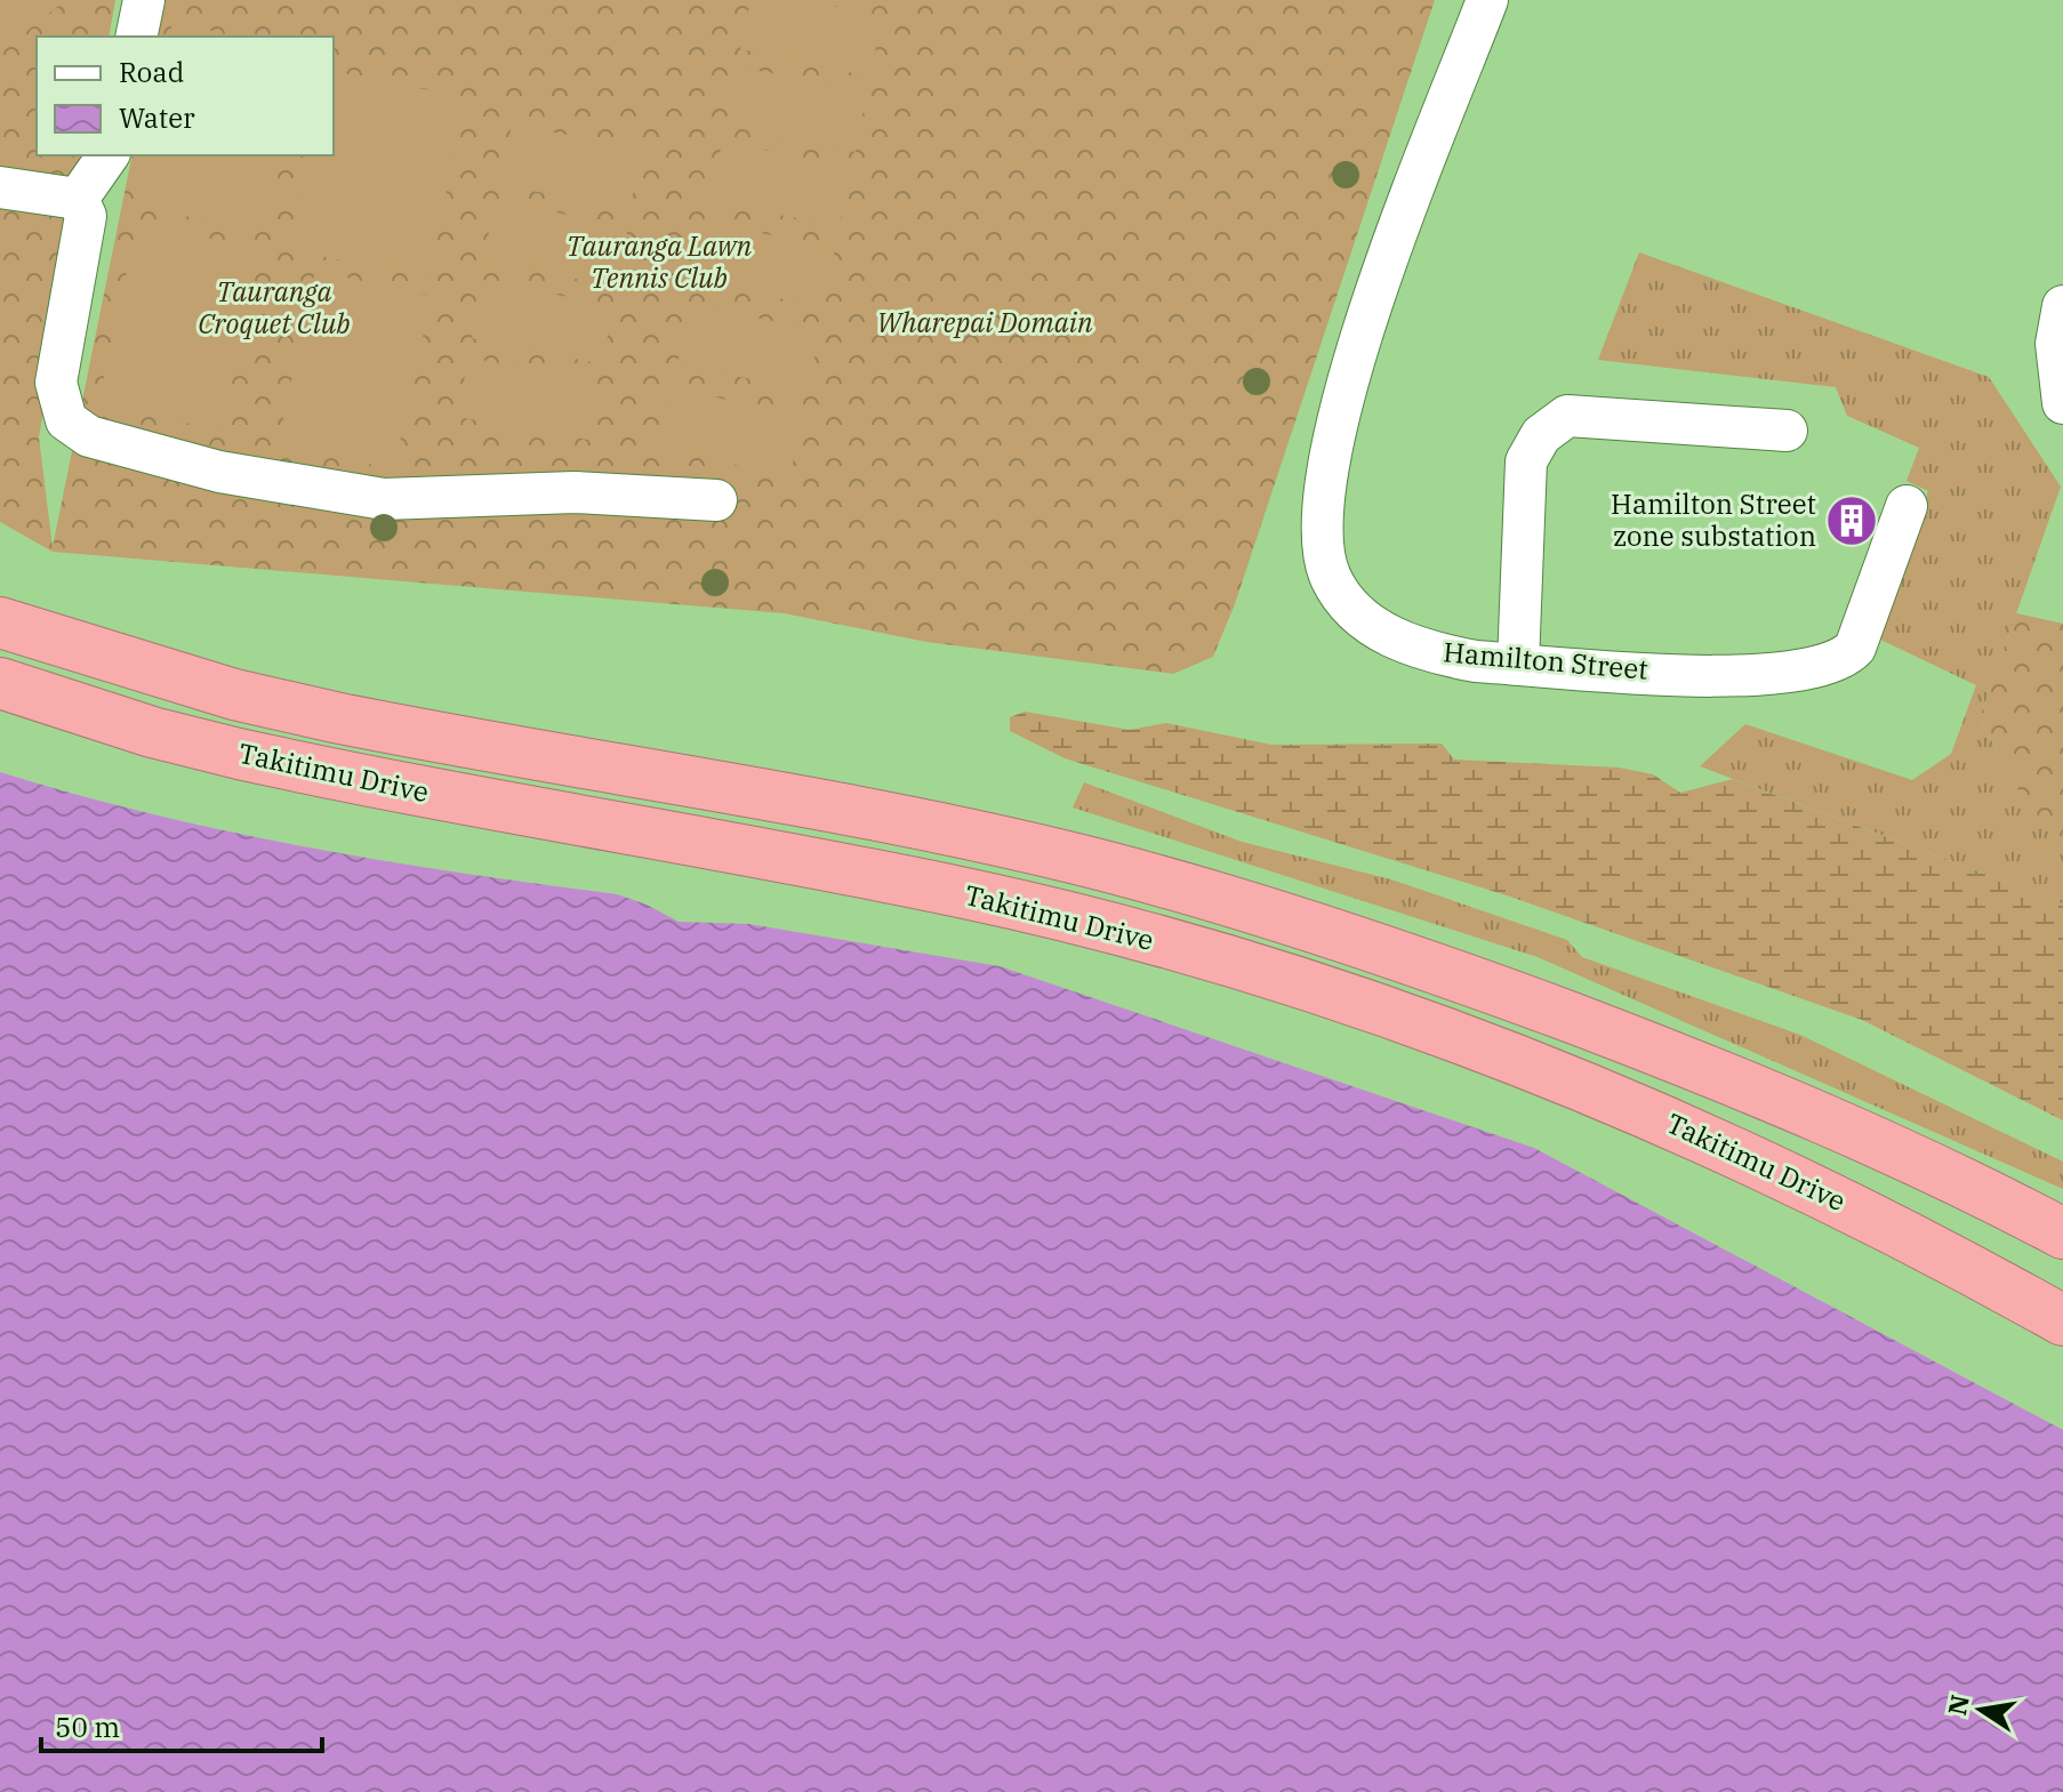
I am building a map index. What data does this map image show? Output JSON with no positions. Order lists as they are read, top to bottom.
{
  "streets": {
    "highway": ["Takitimu Drive"],
    "street": ["Hamilton Street"]
  },
  "parks": ["Tauranga Lawn Tennis Club", "Tauranga Croquet Club", "Wharepai Domain"],
  "places": {
    "building": ["Hamilton Street zone substation"]
  },
  "legend": ["Road", "Water"],
  "scale_bar": "50 m",
  "north": "left"
}
